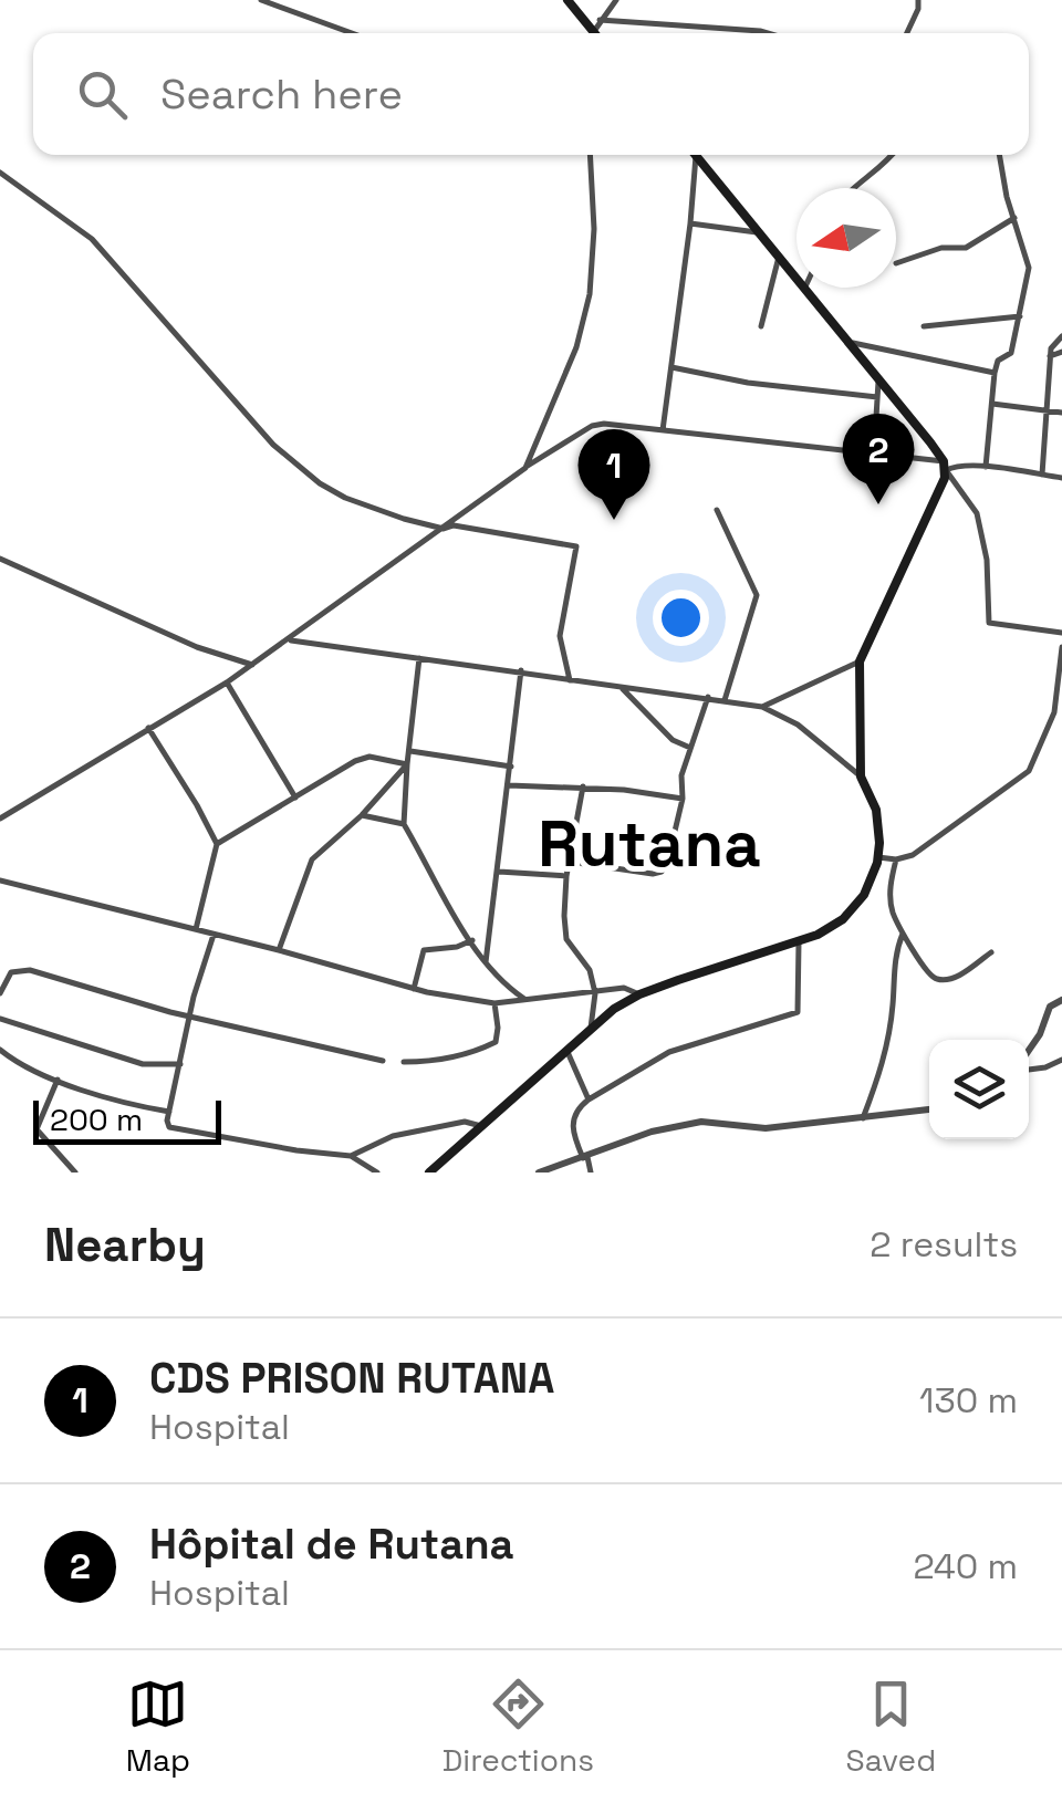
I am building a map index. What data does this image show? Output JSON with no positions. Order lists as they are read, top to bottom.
{
  "districts": ["Rutana"],
  "scale_bar": "200 m",
  "north": "left",
  "page": {
    "search": "Search here",
    "pins": ["2", "1"],
    "scale": "200 m",
    "heading": ["Nearby", "2 results"],
    "list": [
      {
        "mark": "1",
        "name": "CDS PRISON RUTANA",
        "note": "Hospital",
        "value": "130 m"
      },
      {
        "mark": "2",
        "name": "Hôpital de Rutana",
        "note": "Hospital",
        "value": "240 m"
      }
    ],
    "nav": ["Map", "Directions", "Saved"]
  }
}
